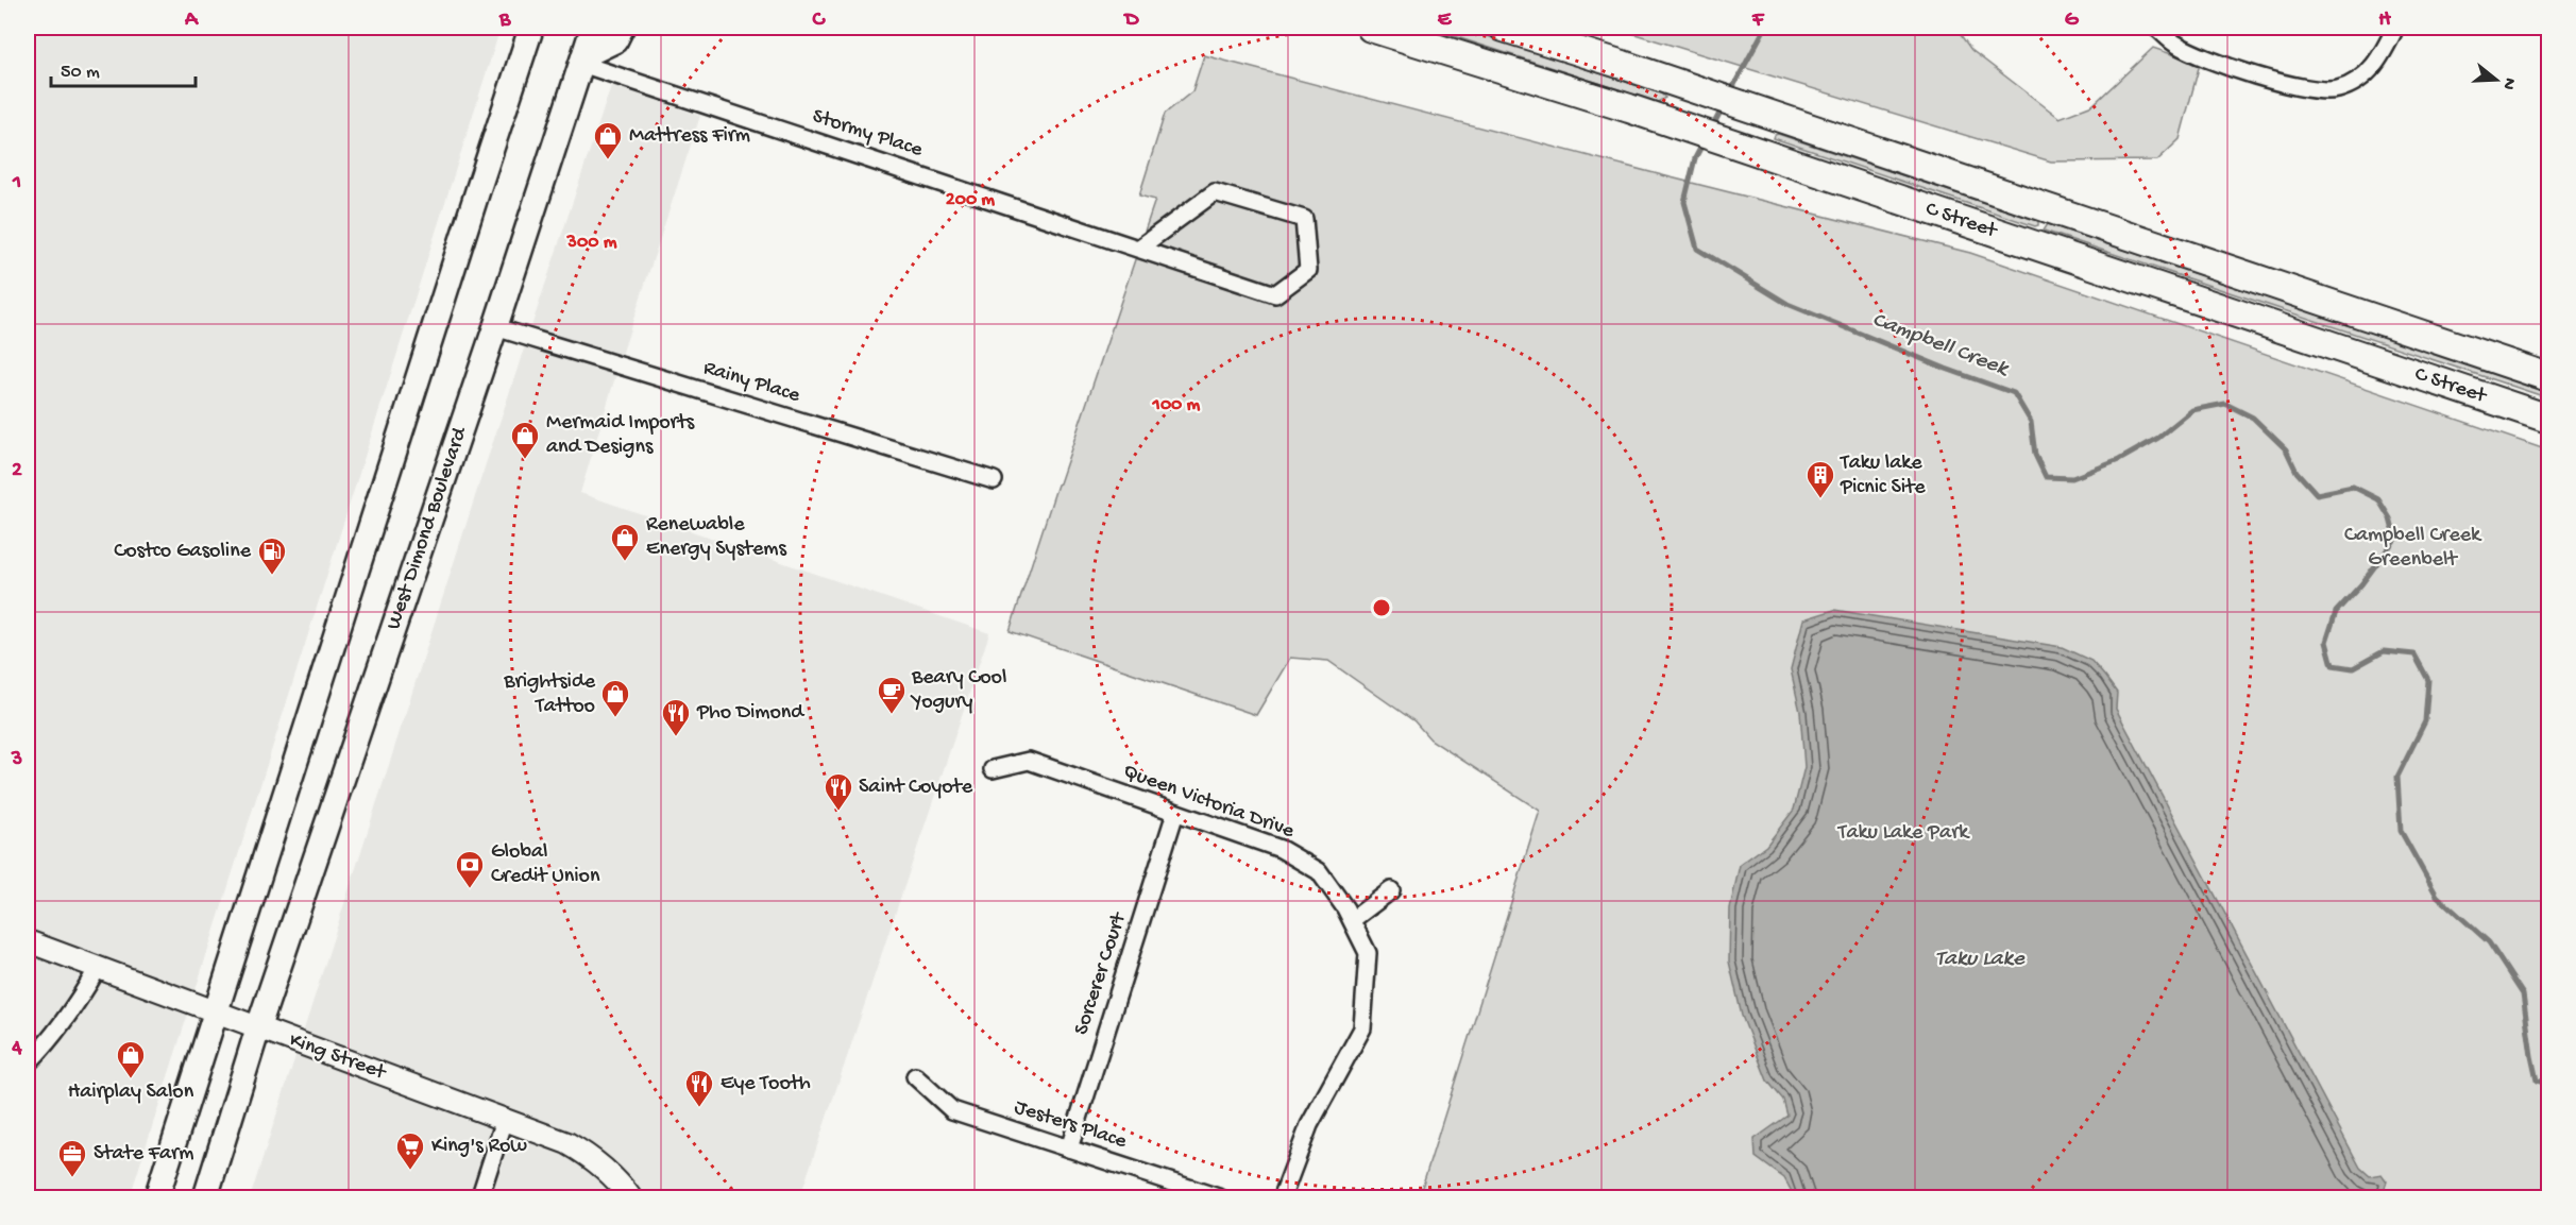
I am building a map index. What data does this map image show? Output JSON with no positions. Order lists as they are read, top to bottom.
{
  "streets": {
    "main road": ["C Street", "West Dimond Boulevard"],
    "street": [
      "Stormy Place",
      "Rainy Place",
      "Queen Victoria Drive",
      "Sorcerer Court",
      "King Street",
      "Jesters Place"
    ]
  },
  "crossings": [
    ["Stormy Place", "West Dimond Boulevard"],
    ["Rainy Place", "West Dimond Boulevard"],
    ["West Dimond Boulevard", "King Street"],
    ["Queen Victoria Drive", "Sorcerer Court"],
    ["Sorcerer Court", "Jesters Place"]
  ],
  "water": ["Campbell Creek", "Taku Lake"],
  "parks": ["Campbell Creek Greenbelt", "Taku Lake Park"],
  "places": {
    "shop": [
      "Mattress Firm",
      "Mermaid Imports and Designs",
      "Renewable Energy Systems",
      "Brightside Tattoo",
      "Hairplay Salon"
    ],
    "building": ["Taku lake Picnic Site"],
    "fuel station": ["Costco Gasoline"],
    "cafe": ["Beary Cool Yogury"],
    "restaurant": ["Pho Dimond", "Saint Coyote", "Eye Tooth"],
    "bank": ["Global Credit Union"],
    "supermarket": ["King's Row"],
    "office": ["State Farm"]
  },
  "scale_bar": "50 m",
  "north": "right",
  "grid": {
    "columns": [
      "A",
      "B",
      "C",
      "D",
      "E",
      "F",
      "G",
      "H"
    ],
    "rows": [
      "1",
      "2",
      "3",
      "4"
    ]
  },
  "rings": ["200 m", "300 m", "100 m"]
}
